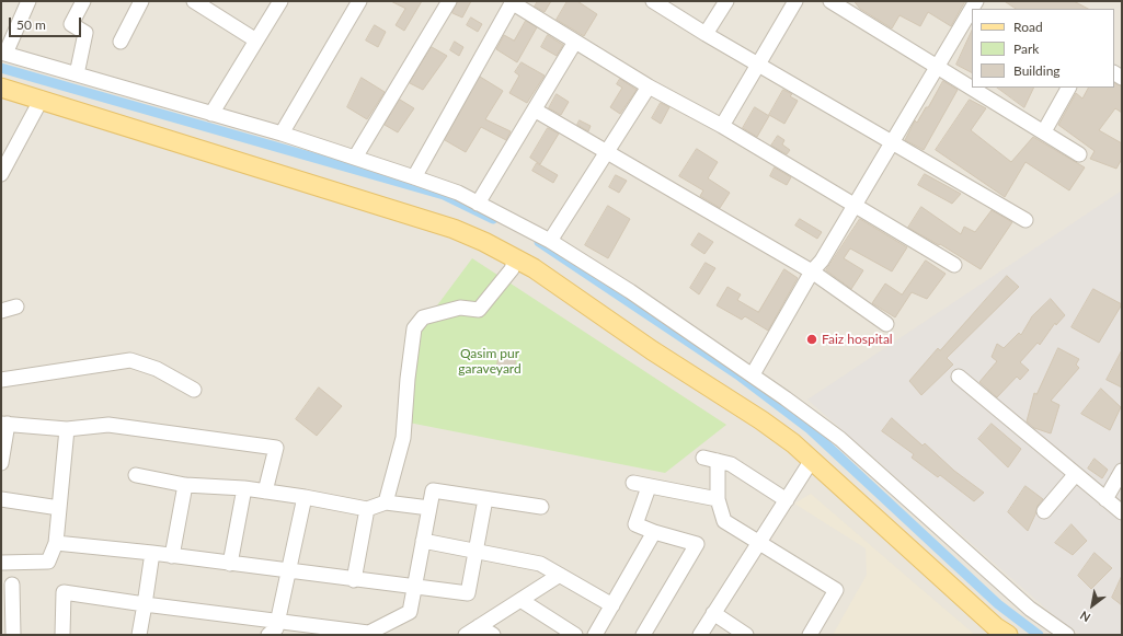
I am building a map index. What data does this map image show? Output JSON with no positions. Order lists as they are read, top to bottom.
{
  "parks": ["Qasim pur garaveyard"],
  "places": ["Faiz hospital"],
  "legend": ["Road", "Park", "Building"],
  "scale_bar": "50 m",
  "north": "bottom left"
}
